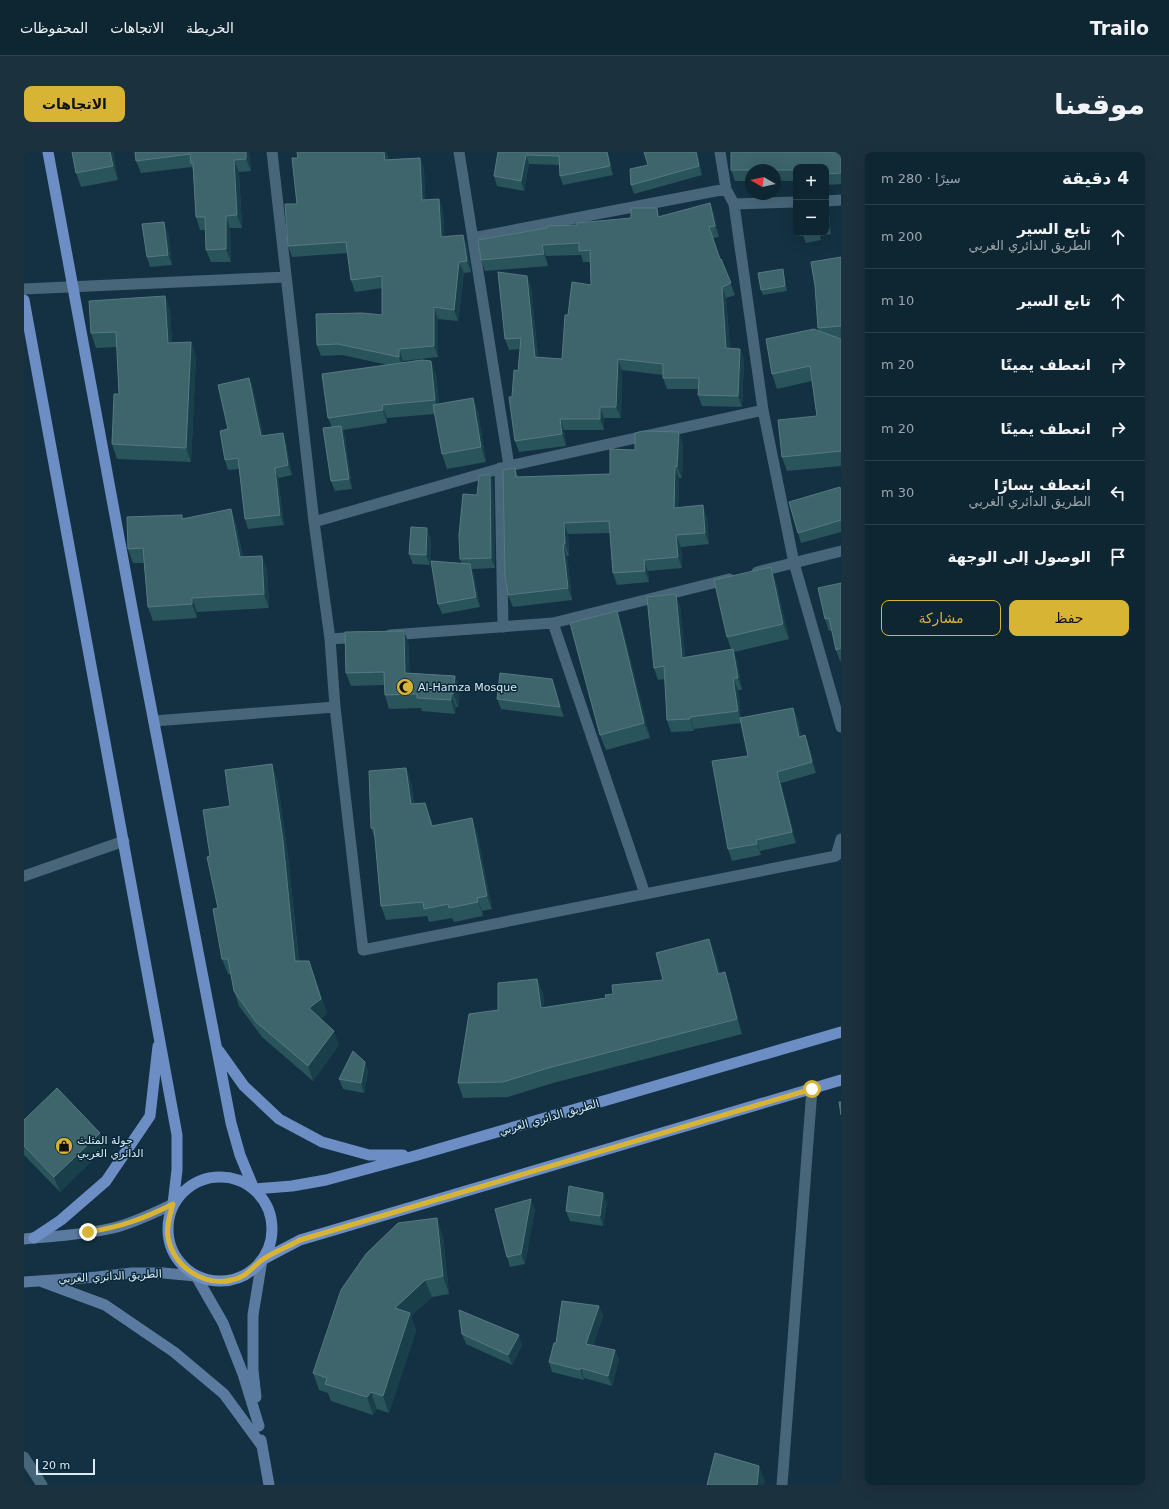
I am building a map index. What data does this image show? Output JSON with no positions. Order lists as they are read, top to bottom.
{
  "streets": {
    "main road": ["الطريق الدائري الغربي"]
  },
  "places": {
    "mosque": ["Al-Hamza Mosque"],
    "shop": ["جولة المثلث الدائري الغربي"]
  },
  "scale_bar": "20 m",
  "north": "left",
  "page": {
    "header": "Trailo",
    "nav": ["الخريطة", "الاتجاهات", "المحفوظات"],
    "buttons": [
      "الاتجاهات",
      ["حفظ", "مشاركة"]
    ],
    "title": "موقعنا",
    "heading": ["4 دقيقة", "سيرًا · 280 m"],
    "map_buttons": ["+", "−"],
    "list": [
      ["تابع السير", "الطريق الدائري الغربي", "200 m"],
      ["تابع السير", "10 m"],
      ["انعطف يمينًا", "20 m"],
      ["انعطف يمينًا", "20 m"],
      ["انعطف يسارًا", "الطريق الدائري الغربي", "30 m"],
      "الوصول إلى الوجهة"
    ],
    "scale": "20 m"
  }
}
